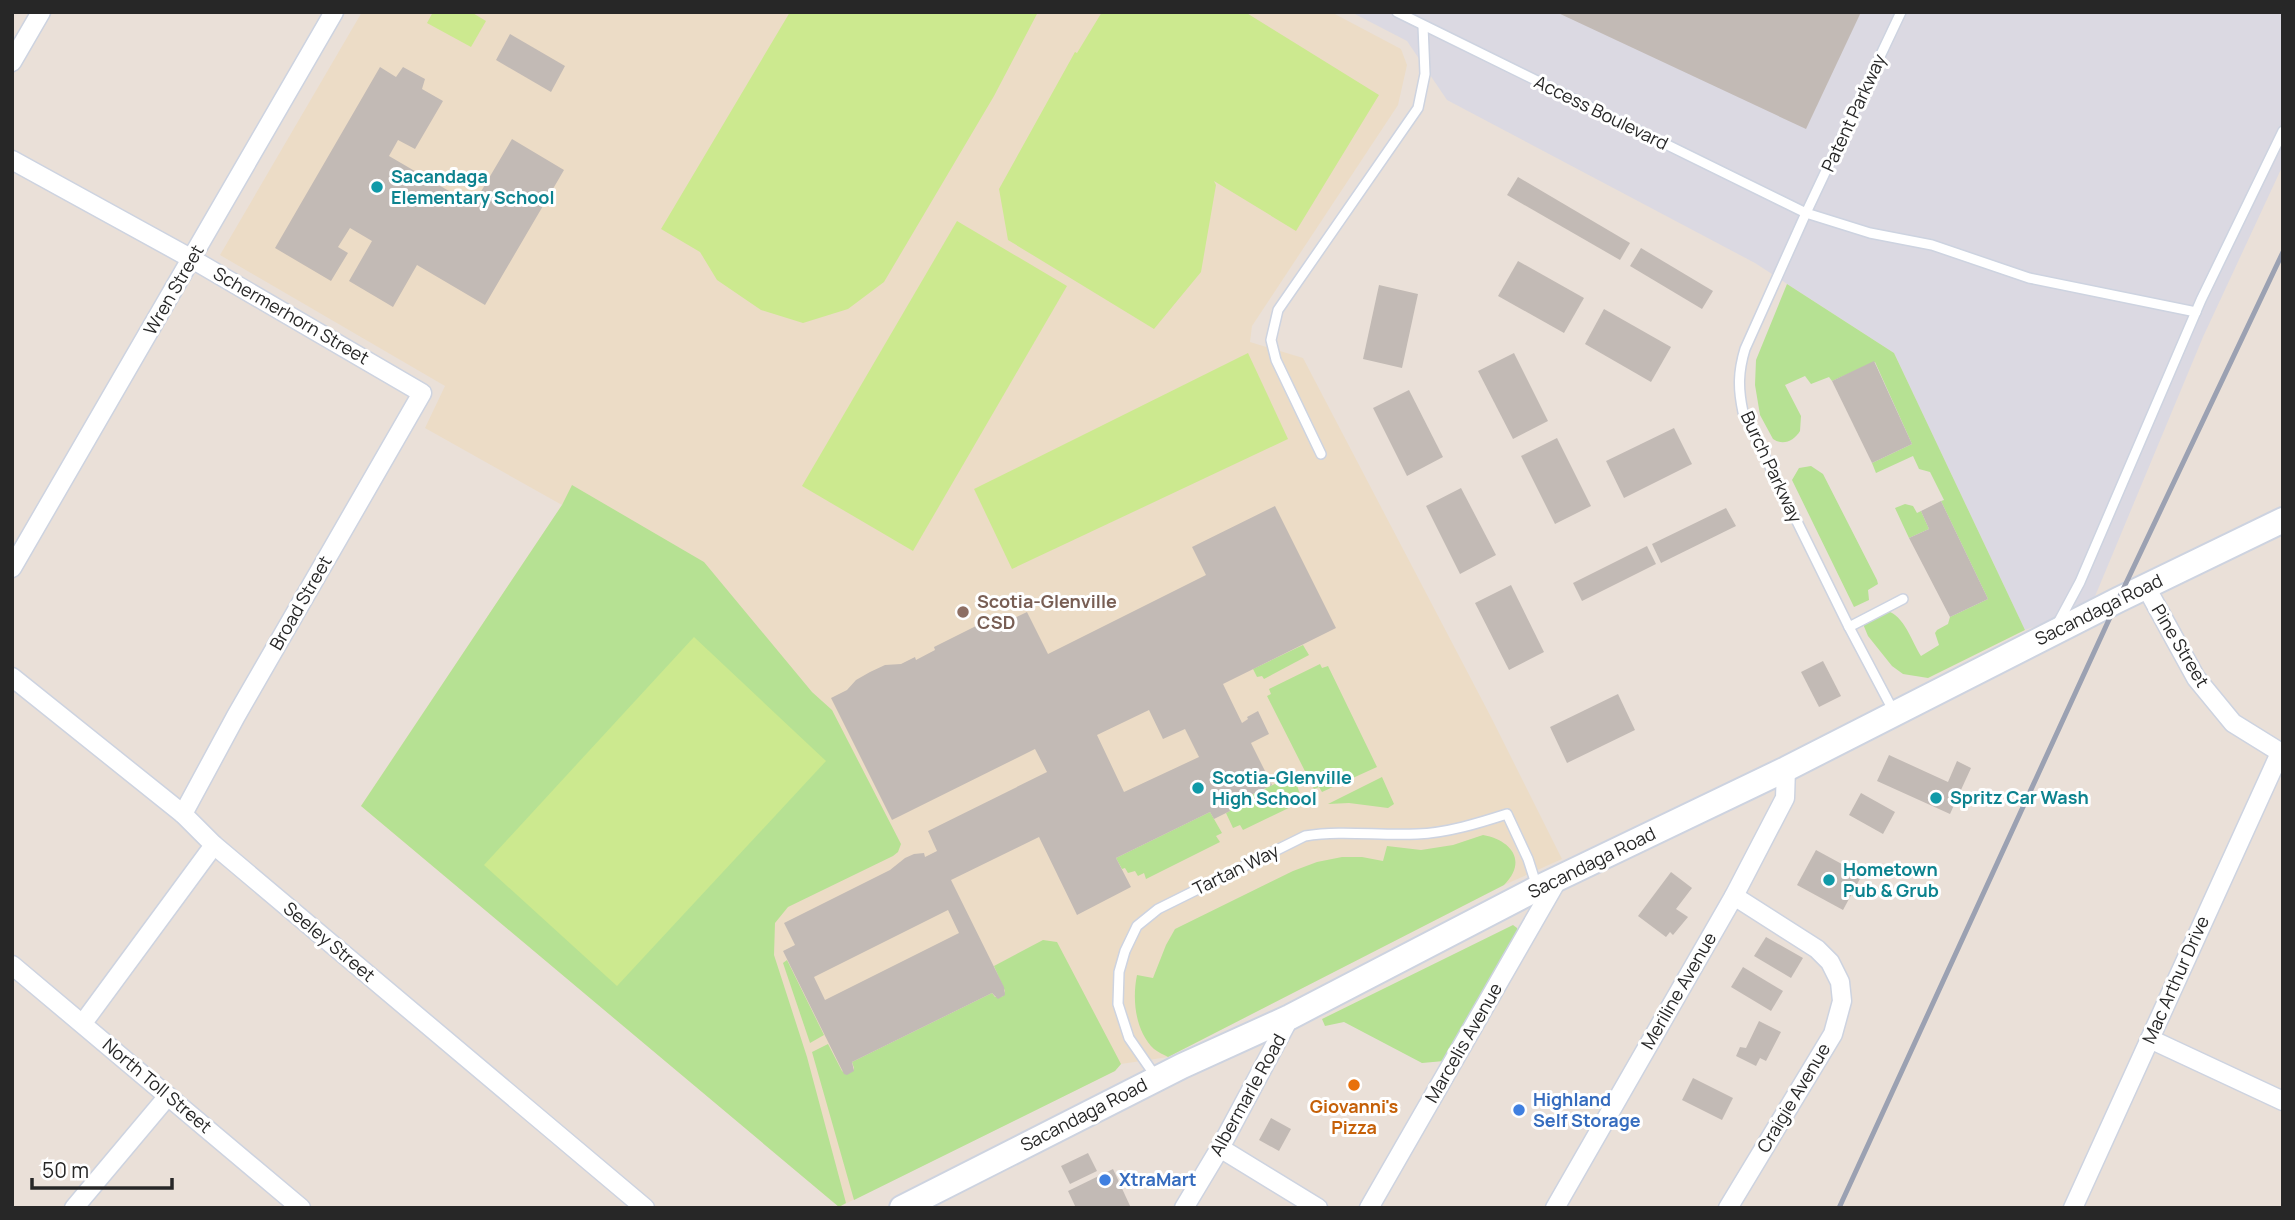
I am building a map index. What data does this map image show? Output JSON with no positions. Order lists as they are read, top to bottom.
{
  "streets": {
    "main road": ["Sacandaga Road"],
    "street": [
      "Wren Street",
      "Schermerhorn Street",
      "Broad Street",
      "Pine Street",
      "Seeley Street",
      "Mac Arthur Drive",
      "Meriline Avenue",
      "Marcelis Avenue",
      "North Toll Street",
      "Albermarle Road",
      "Craigie Avenue"
    ],
    "lane": [
      "Access Boulevard",
      "Patent Parkway",
      "Burch Parkway",
      "Tartan Way"
    ]
  },
  "crossings": [
    ["Access Boulevard", "Patent Parkway"],
    ["Access Boulevard", "Burch Parkway"],
    ["Patent Parkway", "Burch Parkway"],
    ["Wren Street", "Schermerhorn Street"],
    ["Schermerhorn Street", "Broad Street"],
    ["Burch Parkway", "Sacandaga Road"],
    ["Broad Street", "Seeley Street"],
    ["Sacandaga Road", "Pine Street"],
    ["Sacandaga Road", "Tartan Way"],
    ["Sacandaga Road", "Meriline Avenue"],
    ["Sacandaga Road", "Marcelis Avenue"],
    ["Sacandaga Road", "Albermarle Road"],
    ["Pine Street", "Mac Arthur Drive"],
    ["Tartan Way", "Marcelis Avenue"],
    ["Meriline Avenue", "Craigie Avenue"]
  ],
  "places": [
    "Sacandaga Elementary School",
    "Scotia-Glenville CSD",
    "Scotia-Glenville High School",
    "Spritz Car Wash",
    "Hometown Pub & Grub",
    "Giovanni's Pizza",
    "Highland Self Storage",
    "XtraMart"
  ],
  "scale_bar": "50 m"
}
